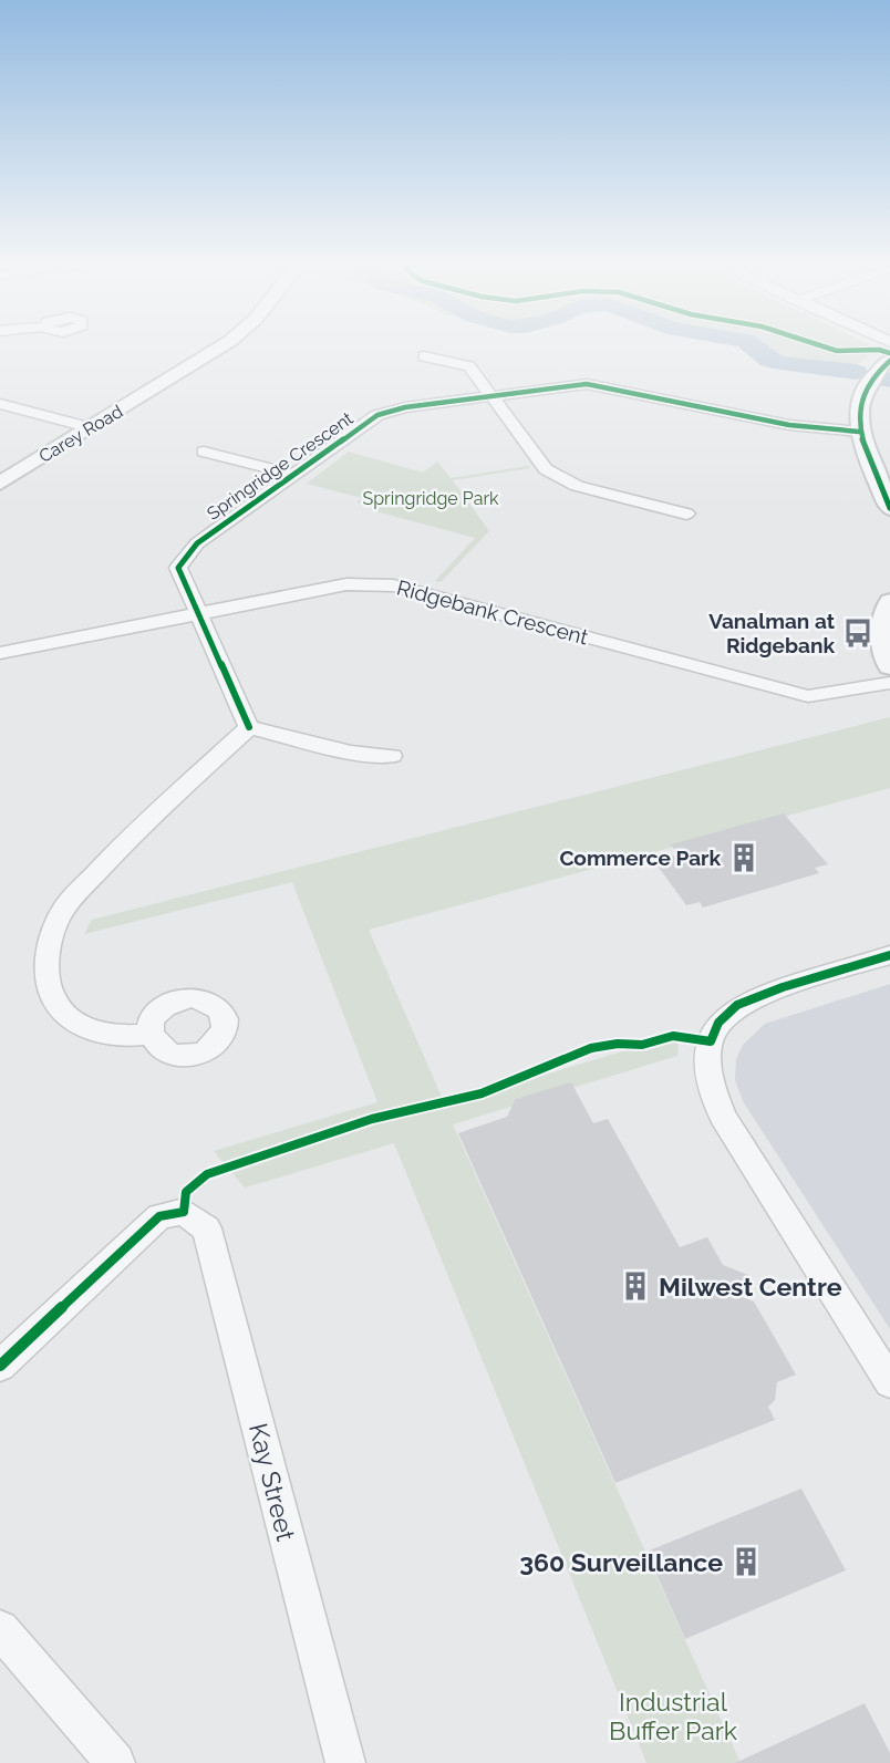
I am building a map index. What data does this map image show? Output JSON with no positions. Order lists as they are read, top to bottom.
{
  "streets": {
    "street": [
      "Carey Road",
      "Springridge Crescent",
      "Ridgebank Crescent",
      "Kay Street"
    ]
  },
  "crossings": [
    ["Springridge Crescent", "Ridgebank Crescent"]
  ],
  "parks": ["Springridge Park", "Industrial Buffer Park"],
  "places": {
    "bus stop": ["Vanalman at Ridgebank"],
    "building": ["Commerce Park", "Milwest Centre", "360 Surveillance"]
  }
}
